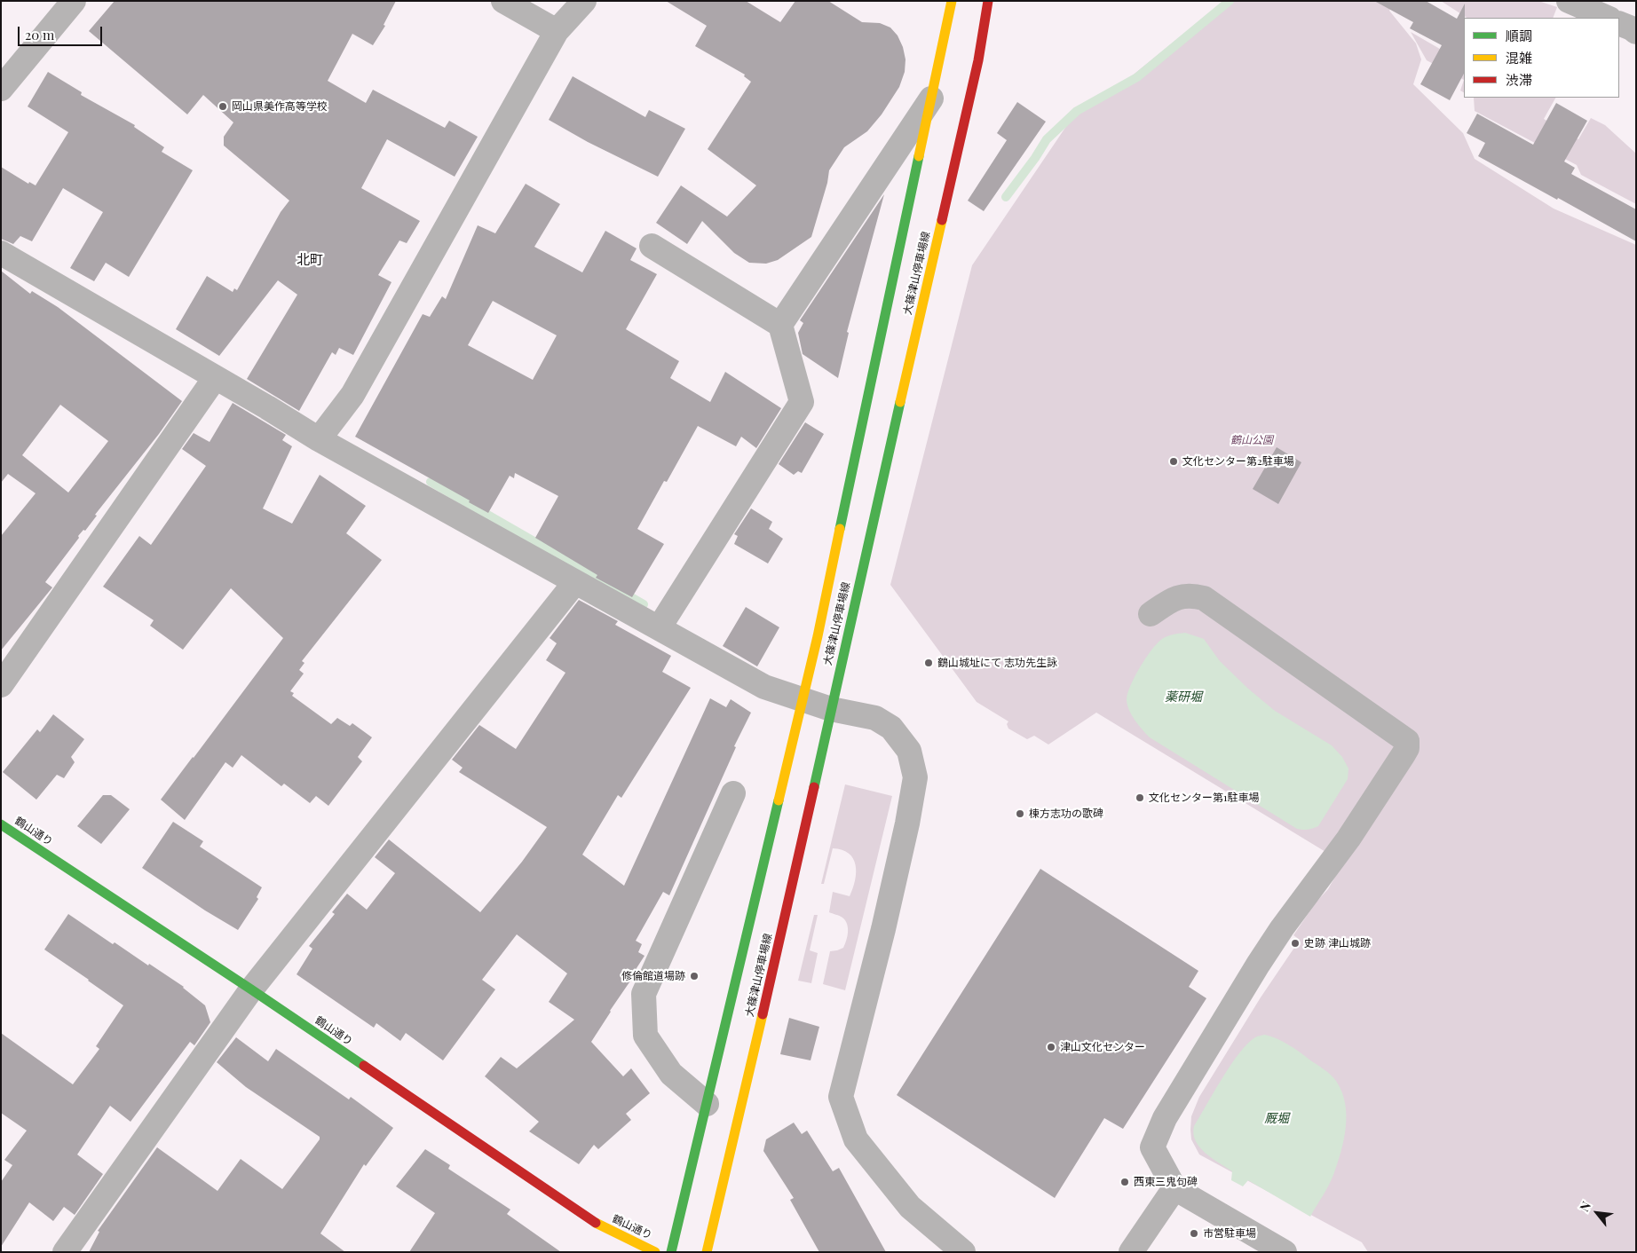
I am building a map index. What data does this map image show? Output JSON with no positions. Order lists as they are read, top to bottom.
{
  "streets": {
    "main road": ["大篠津山停車場線", "鶴山通り"]
  },
  "districts": ["北町"],
  "water": ["薬研堀", "厩堀"],
  "parks": ["鶴山公園"],
  "places": [
    "岡山県美作高等学校",
    "文化センター第2駐車場",
    "鶴山城址にて 志功先生詠",
    "文化センター第1駐車場",
    "棟方志功の歌碑",
    "史跡 津山城跡",
    "修倫館道場跡",
    "津山文化センター",
    "西東三鬼句碑",
    "市営駐車場"
  ],
  "legend": ["順調", "混雑", "渋滞"],
  "scale_bar": "20 m",
  "north": "top left"
}
